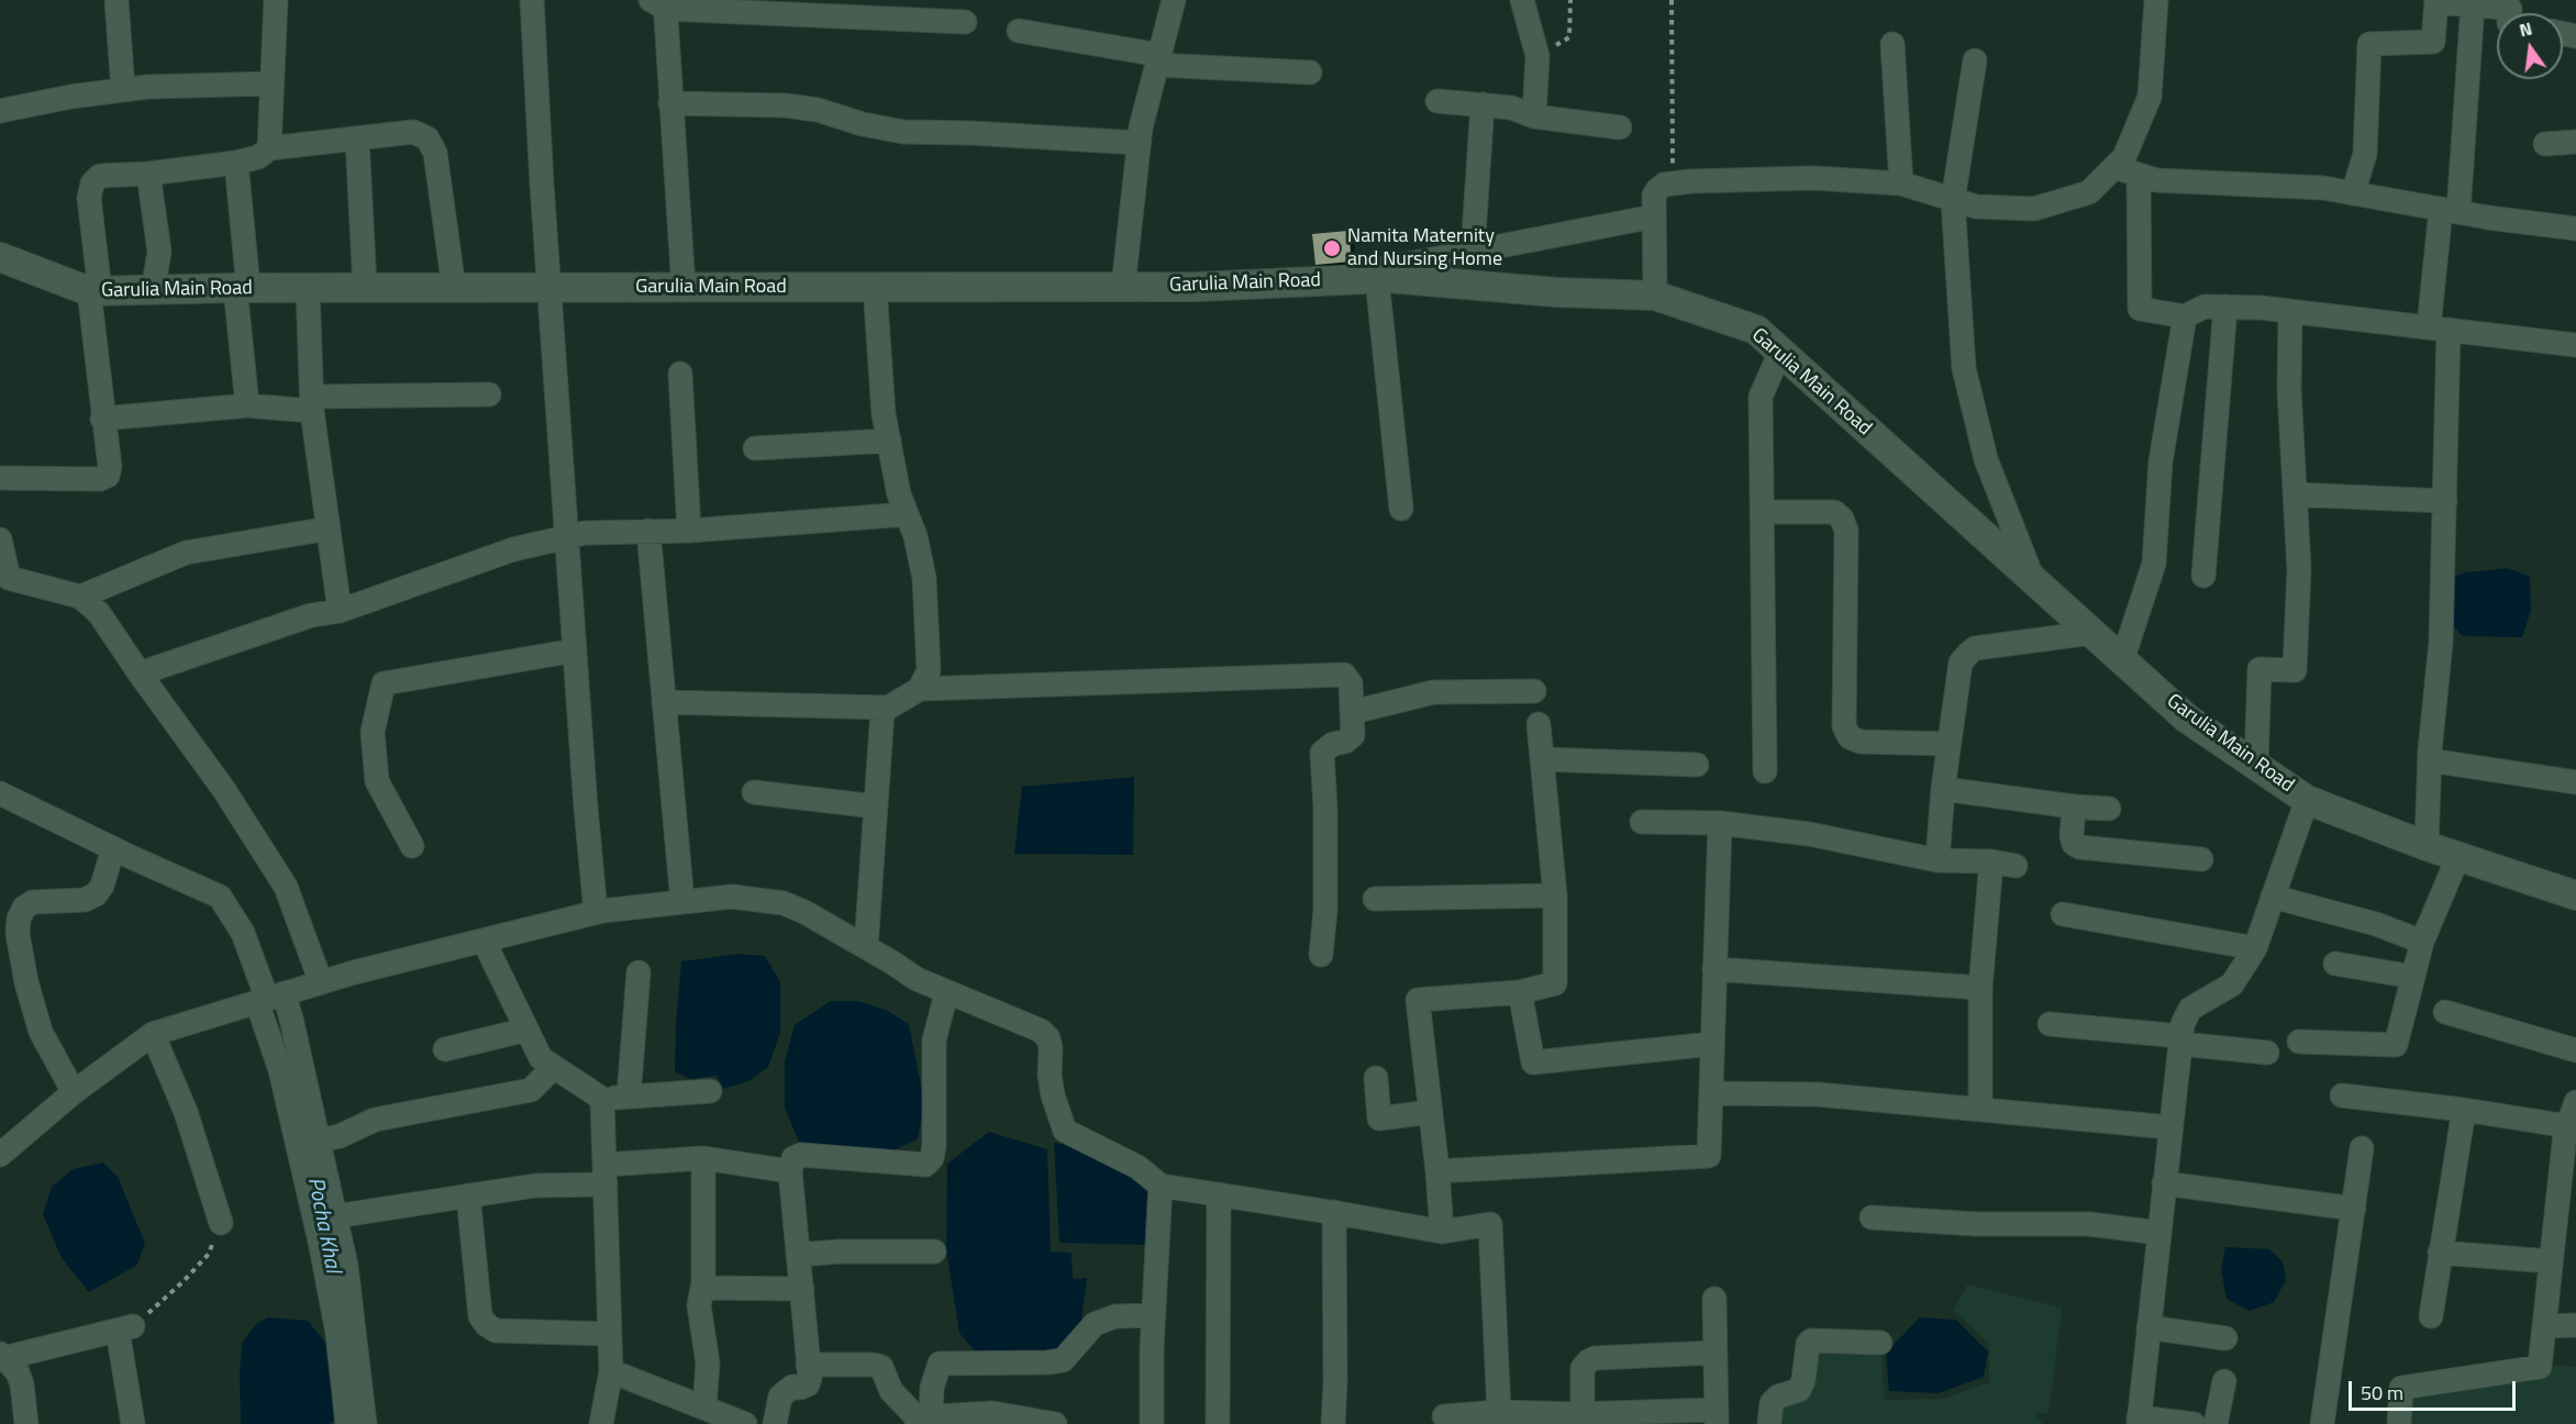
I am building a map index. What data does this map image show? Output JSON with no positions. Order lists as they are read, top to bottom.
{
  "streets": {
    "street": ["Garulia Main Road"]
  },
  "water": ["Pocha Khal"],
  "places": ["Namita Maternity and Nursing Home"],
  "scale_bar": "50 m",
  "north": "top"
}
